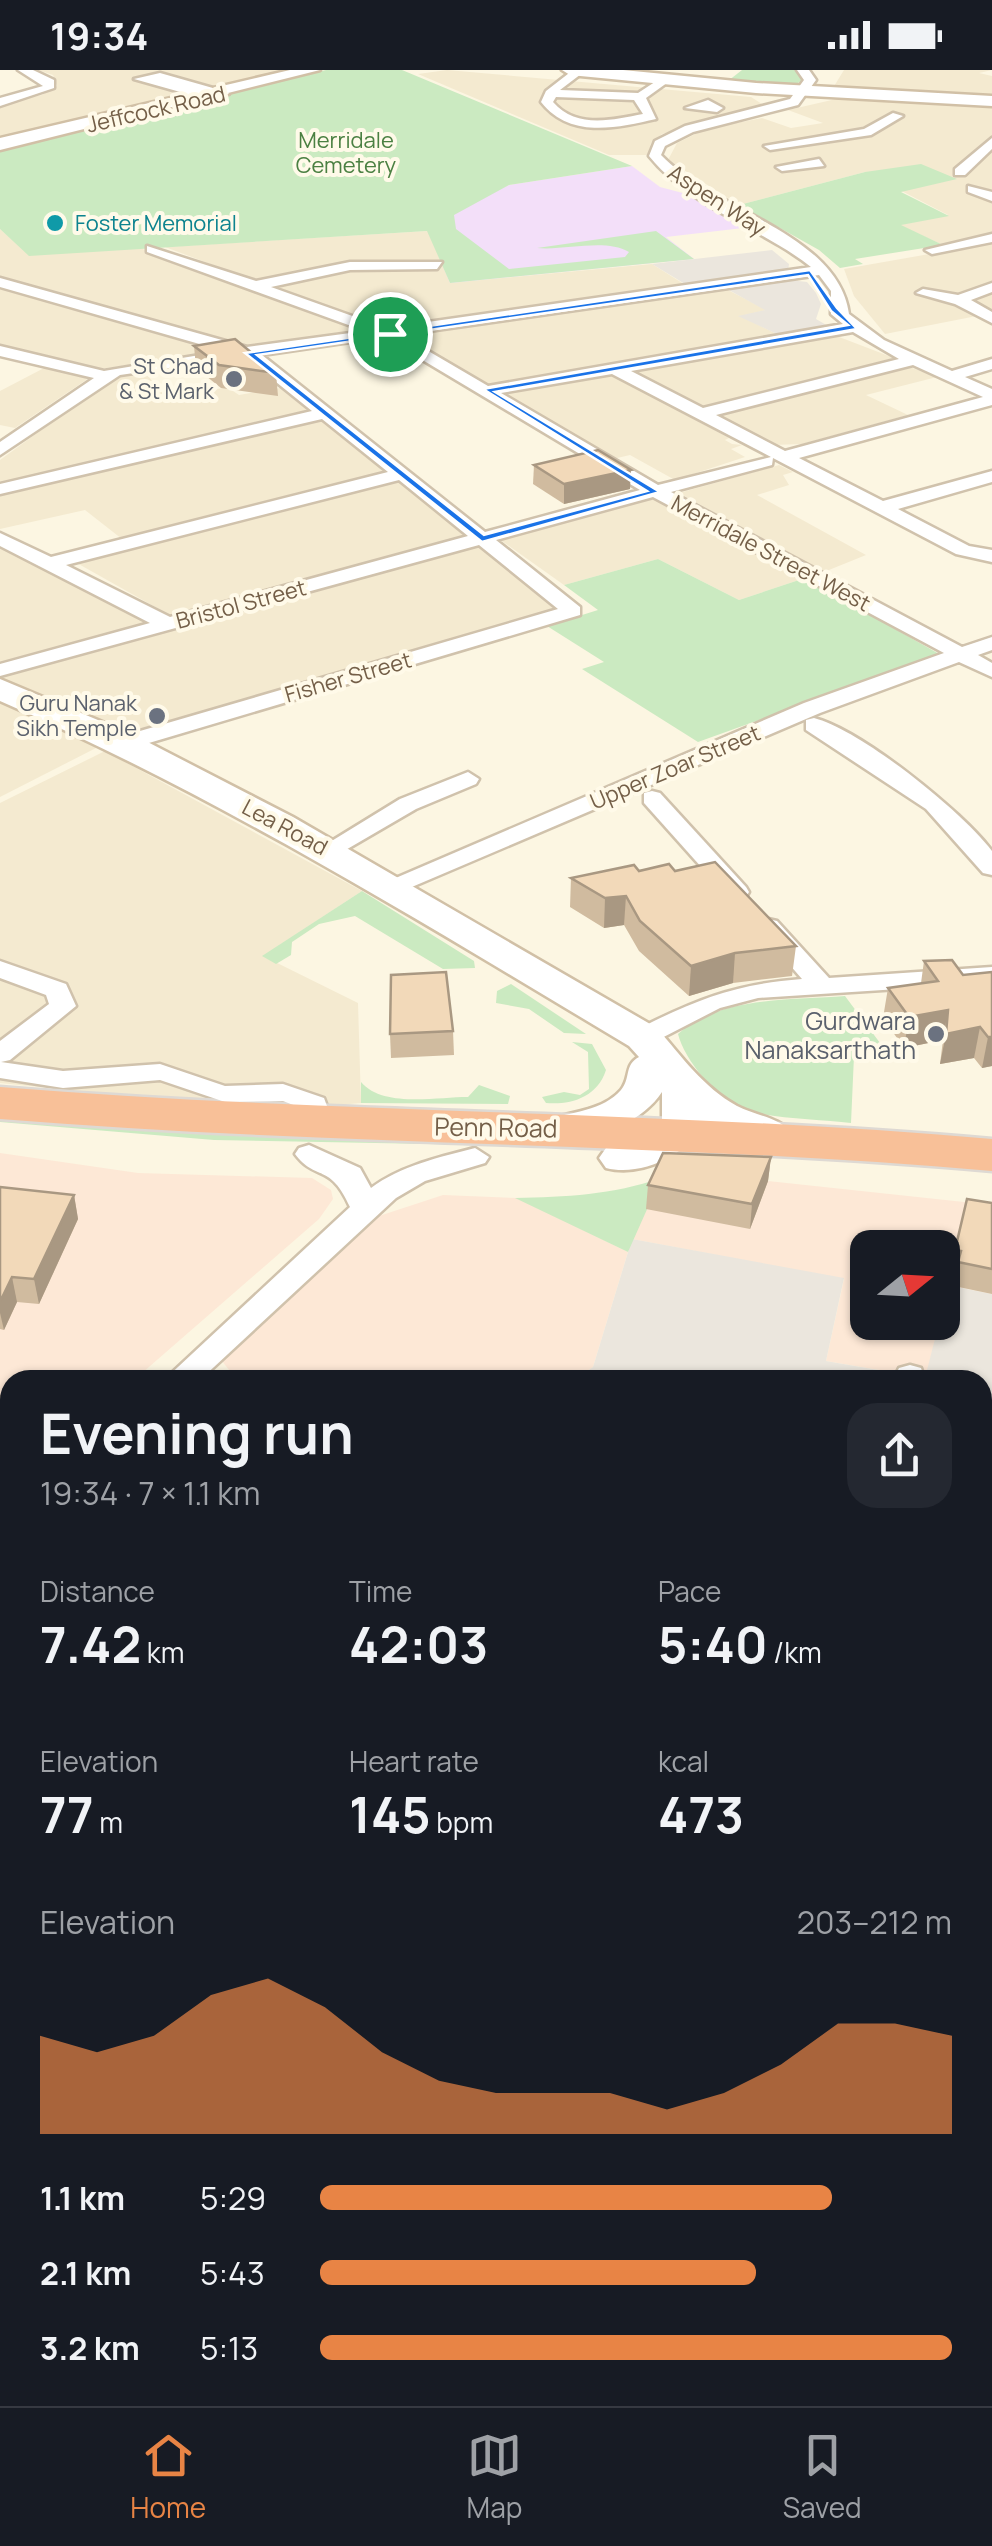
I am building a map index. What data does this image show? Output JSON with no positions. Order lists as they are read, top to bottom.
{
  "streets": {
    "highway": ["Penn Road"],
    "street": [
      "Jeffcock Road",
      "Aspen Way",
      "Merridale Street West",
      "Bristol Street",
      "Fisher Street",
      "Upper Zoar Street",
      "Lea Road"
    ]
  },
  "crossings": [
    ["Merridale Street West", "Bristol Street"],
    ["Merridale Street West", "Upper Zoar Street"],
    ["Bristol Street", "Fisher Street"],
    ["Fisher Street", "Lea Road"],
    ["Upper Zoar Street", "Lea Road"],
    ["Lea Road", "Penn Road"]
  ],
  "parks": ["Merridale Cemetery"],
  "places": [
    "Foster Memorial",
    "St Chad & St Mark",
    "Guru Nanak Sikh Temple",
    "Gurdwara Nanaksarthath"
  ],
  "north": "right",
  "page": {
    "status": "19:34",
    "heading": ["Evening run", "19:34 · 7 × 1.1 km"],
    "stats": [
      ["Distance", "7.42 km"],
      ["Time", "42:03"],
      ["Pace", "5:40 /km"],
      ["Elevation", "77 m"],
      ["Heart rate", "145 bpm"],
      ["kcal", "473"]
    ],
    "chart": ["Elevation", "203–212 m"],
    "list": [
      {
        "name": "1.1 km",
        "note": "5:29"
      },
      {
        "name": "2.1 km",
        "note": "5:43"
      },
      {
        "name": "3.2 km",
        "note": "5:13"
      }
    ],
    "tabs": ["Home", "Map", "Saved"]
  }
}
